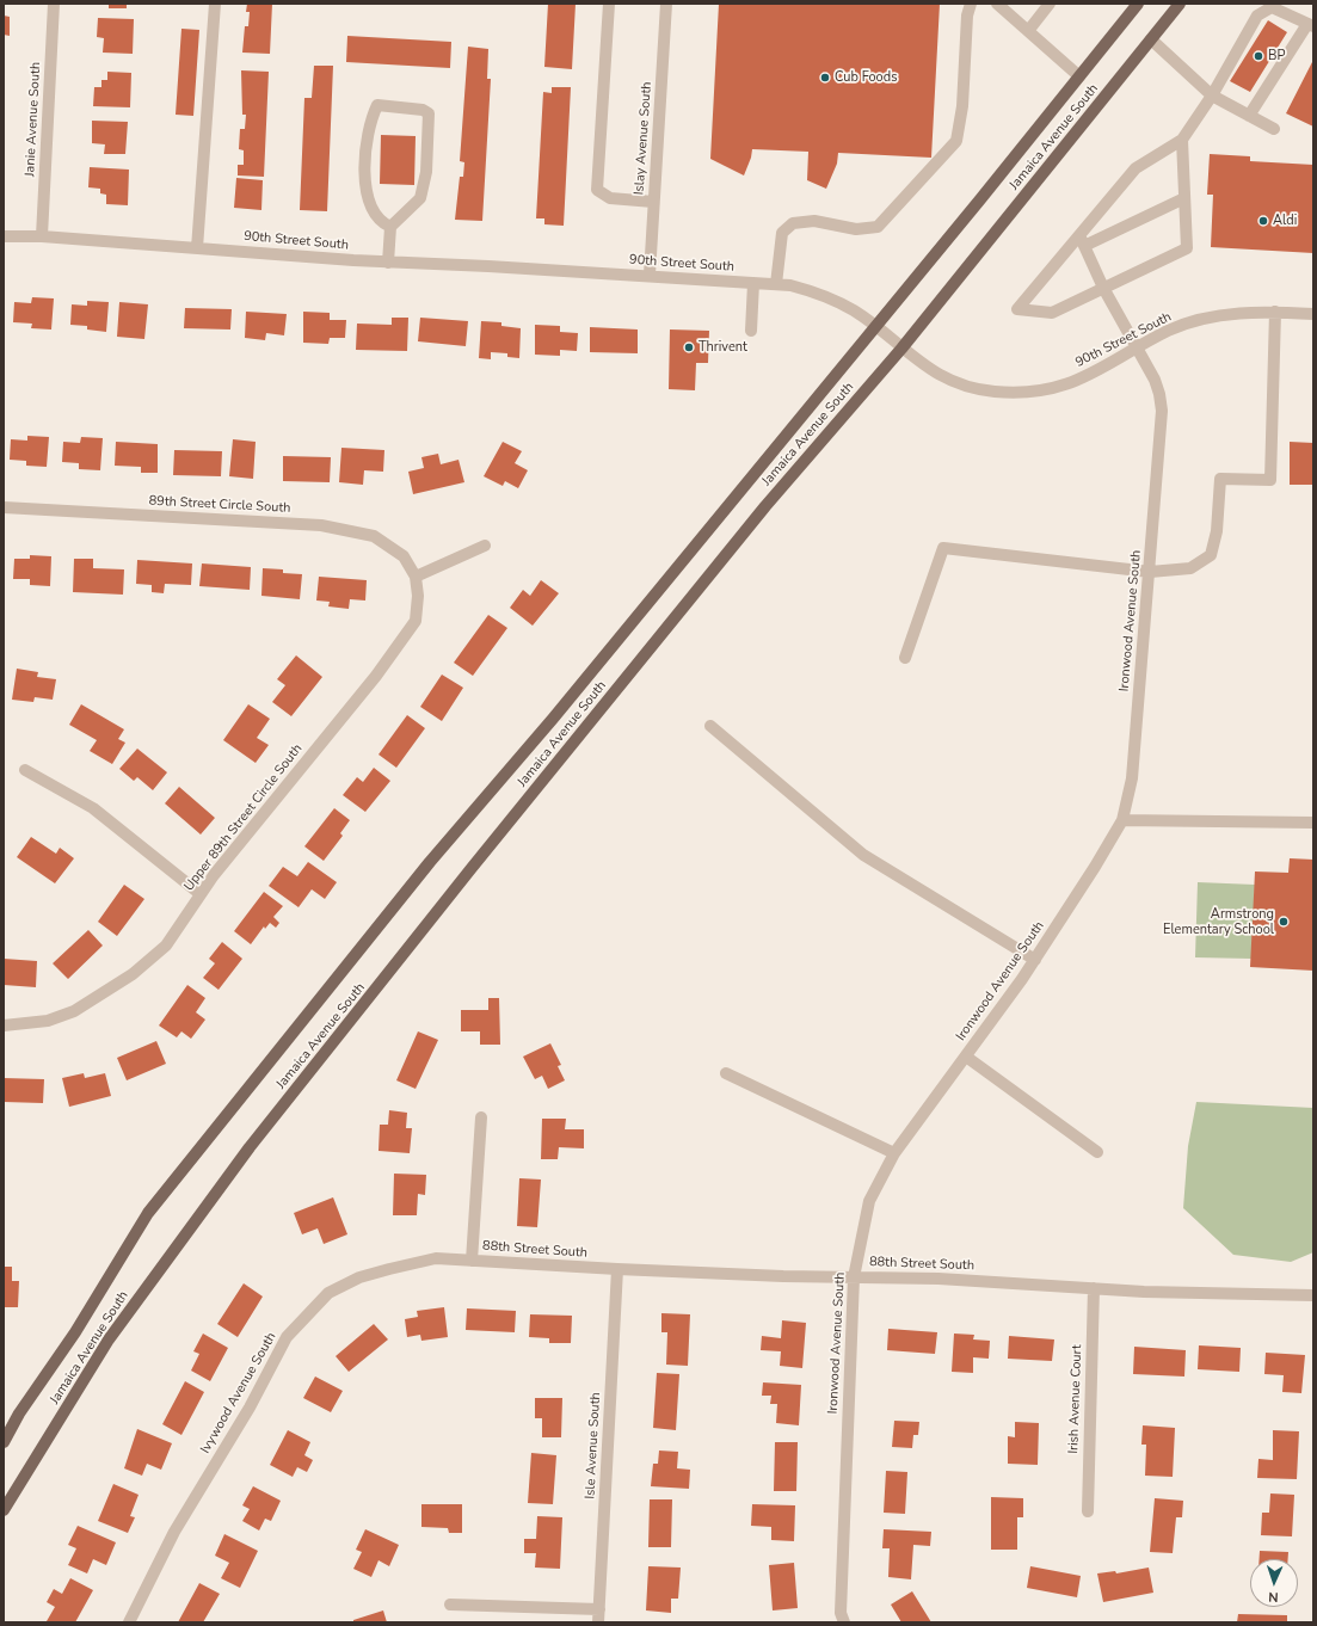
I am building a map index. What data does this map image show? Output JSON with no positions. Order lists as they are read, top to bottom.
{
  "streets": {
    "main road": ["Jamaica Avenue South"],
    "street": [
      "Janie Avenue South",
      "Islay Avenue South",
      "90th Street South",
      "89th Street Circle South",
      "Ironwood Avenue South",
      "Upper 89th Street Circle South",
      "88th Street South",
      "Ivywood Avenue South",
      "Irish Avenue Court",
      "Isle Avenue South"
    ]
  },
  "crossings": [
    ["Janie Avenue South", "90th Street South"],
    ["Jamaica Avenue South", "90th Street South"],
    ["Islay Avenue South", "90th Street South"],
    ["90th Street South", "Ironwood Avenue South"],
    ["89th Street Circle South", "Upper 89th Street Circle South"],
    ["Ironwood Avenue South", "88th Street South"],
    ["88th Street South", "Ivywood Avenue South"],
    ["88th Street South", "Irish Avenue Court"],
    ["88th Street South", "Isle Avenue South"]
  ],
  "places": [
    "BP",
    "Cub Foods",
    "Aldi",
    "Thrivent",
    "Armstrong Elementary School"
  ],
  "north": "bottom"
}
